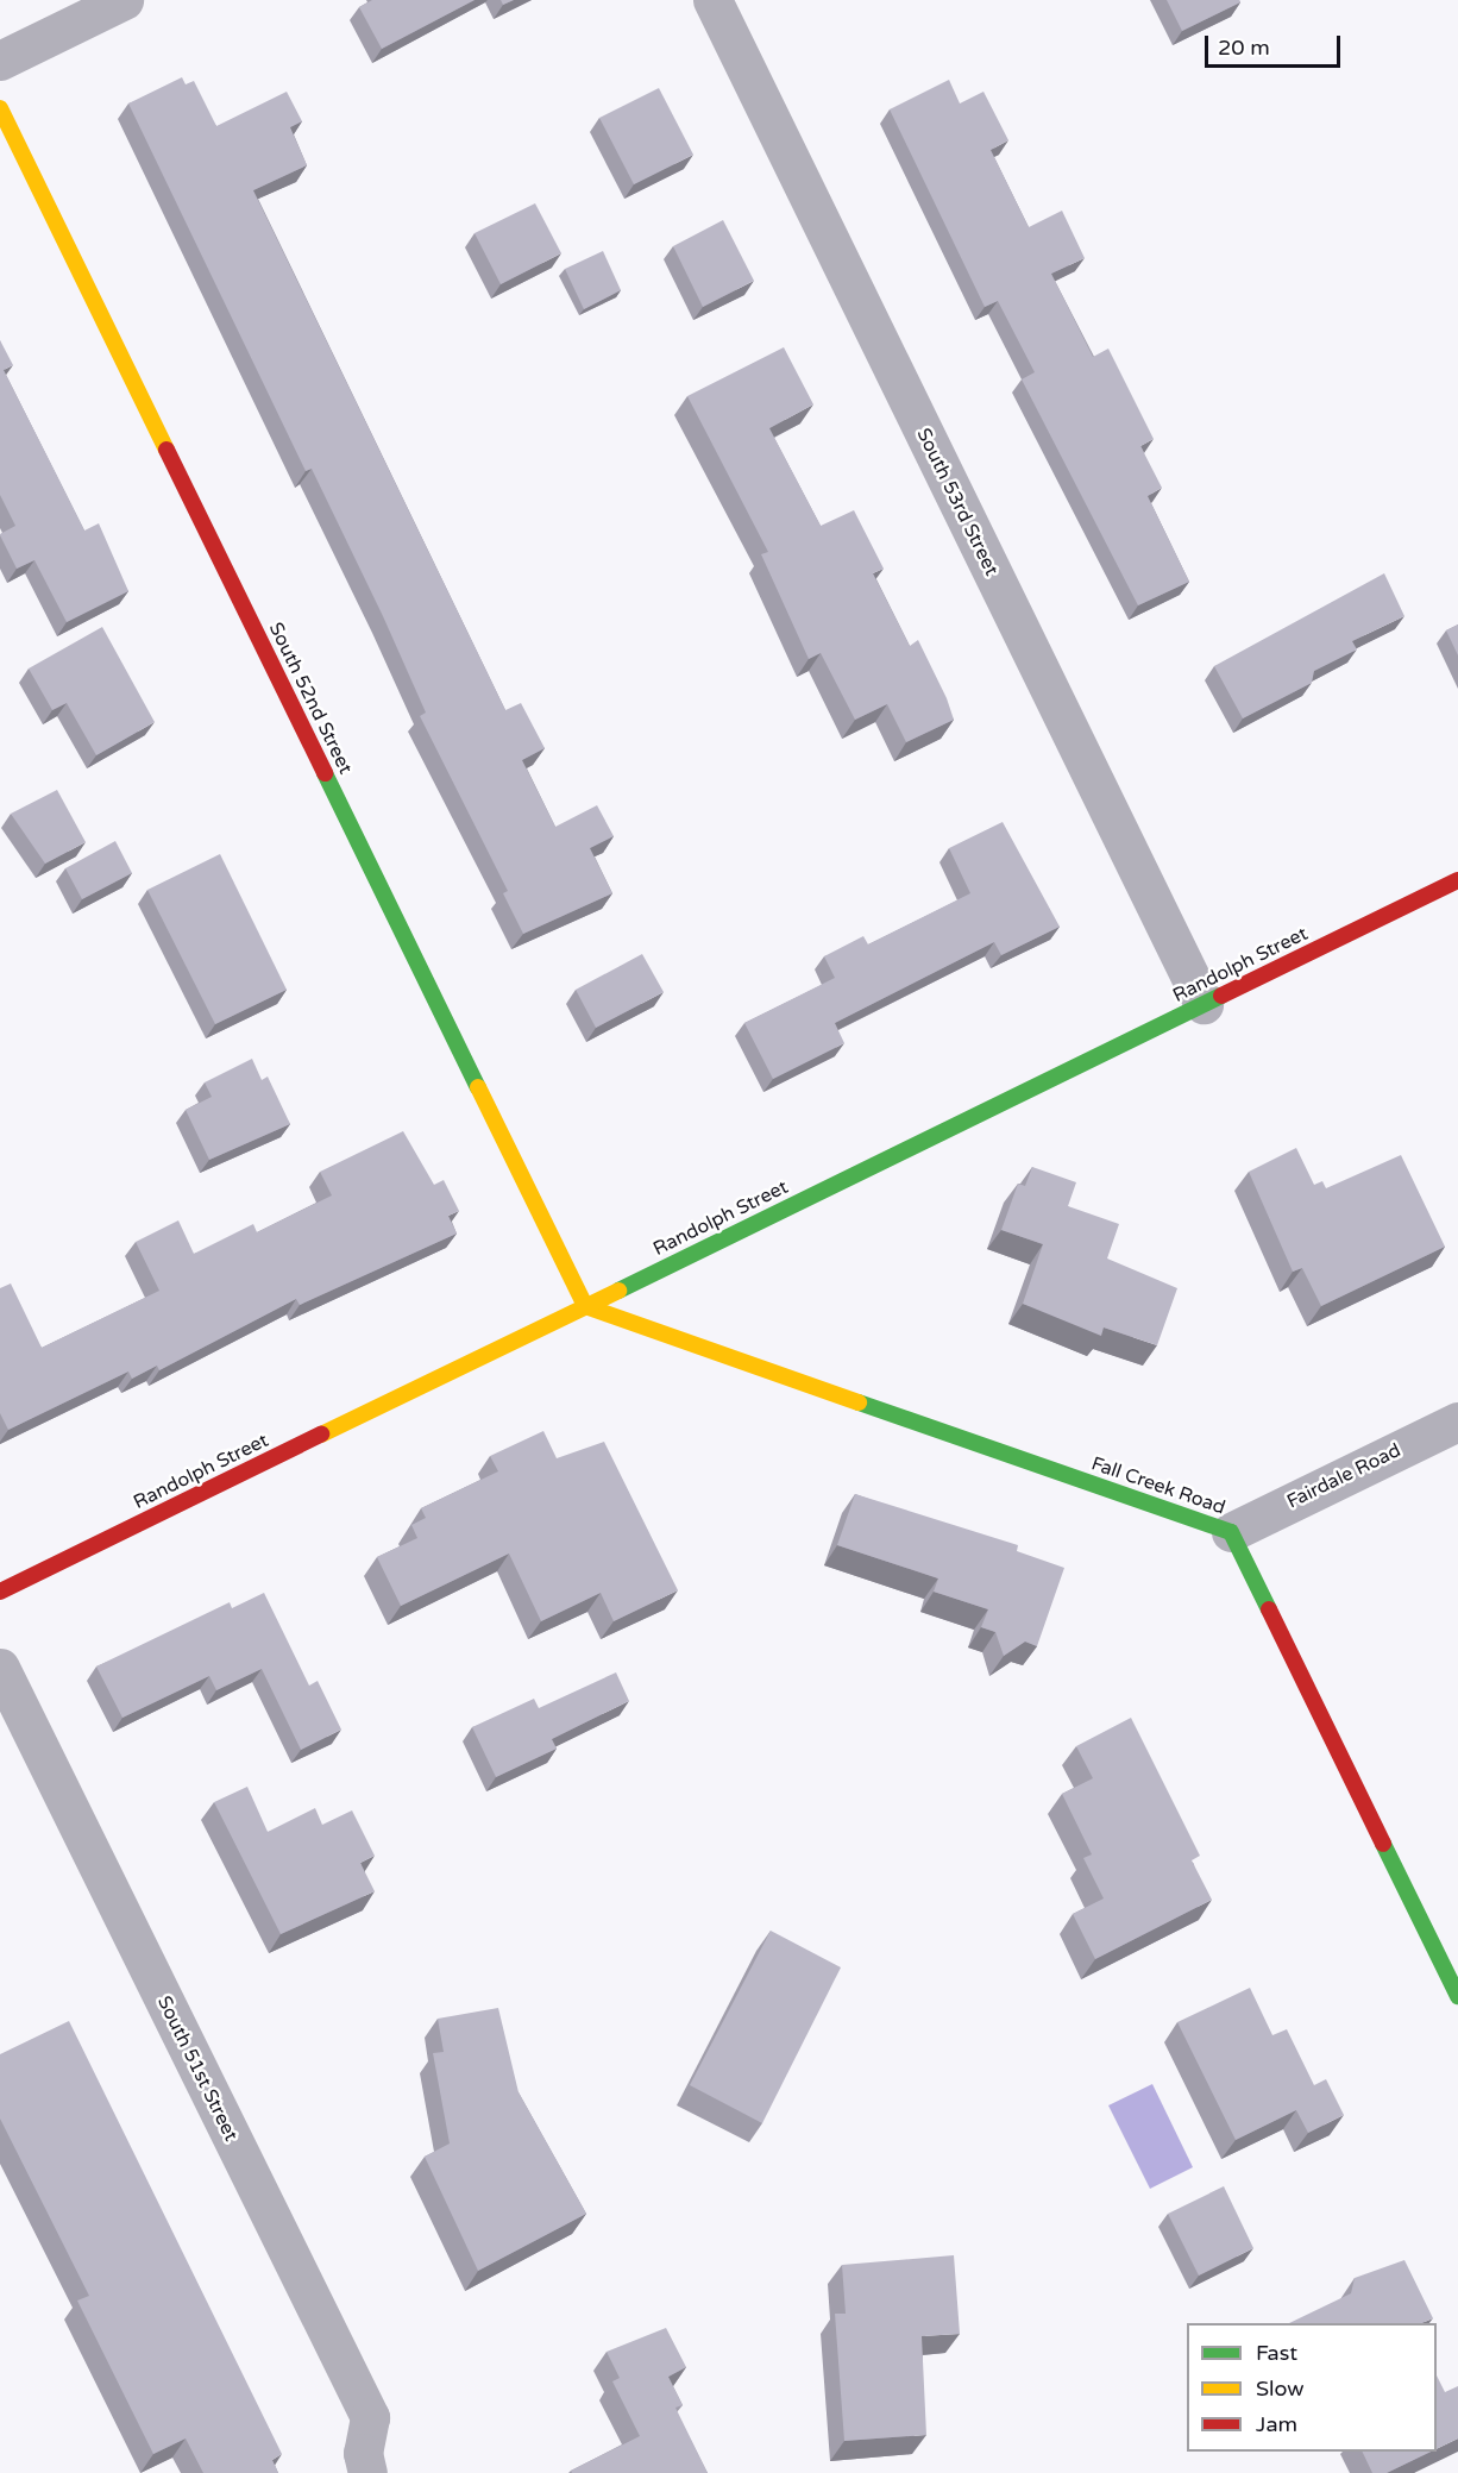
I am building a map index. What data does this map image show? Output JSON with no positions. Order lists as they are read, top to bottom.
{
  "streets": {
    "street": [
      "South 53rd Street",
      "South 52nd Street",
      "Randolph Street",
      "Fairdale Road",
      "Fall Creek Road",
      "South 51st Street"
    ]
  },
  "crossings": [
    ["South 53rd Street", "Randolph Street"],
    ["South 52nd Street", "Randolph Street"],
    ["South 52nd Street", "Fall Creek Road"],
    ["Randolph Street", "Fall Creek Road"],
    ["Fairdale Road", "Fall Creek Road"]
  ],
  "legend": ["Fast", "Slow", "Jam"],
  "scale_bar": "20 m"
}
